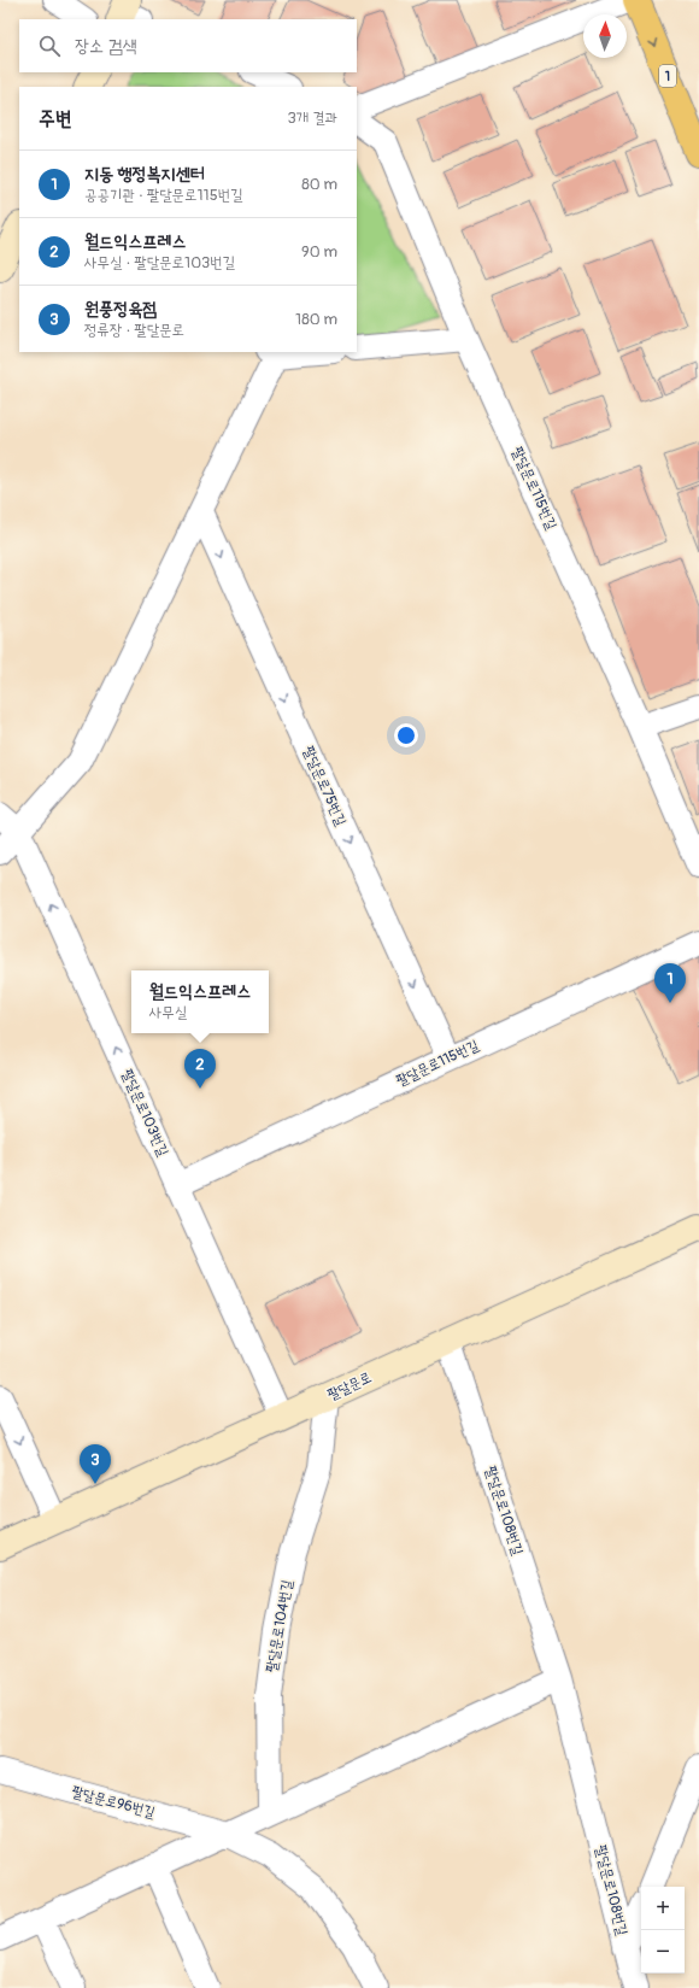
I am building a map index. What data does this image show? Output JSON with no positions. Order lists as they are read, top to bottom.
{
  "streets": {
    "main road": ["1"],
    "street": [
      "팔달문로115번길",
      "팔달문로75번길",
      "팔달문로103번길",
      "팔달문로",
      "팔달문로108번길",
      "팔달문로104번길",
      "팔달문로96번길"
    ]
  },
  "crossings": [
    ["팔달문로115번길", "팔달문로75번길"],
    ["팔달문로115번길", "팔달문로103번길"],
    ["팔달문로103번길", "팔달문로"],
    ["팔달문로", "팔달문로108번길"],
    ["팔달문로", "팔달문로104번길"]
  ],
  "one_way": ["팔달문로75번길", "팔달문로103번길"],
  "north": "top",
  "page": {
    "search": "장소 검색",
    "heading": ["주변", "3개 결과"],
    "list": [
      {
        "mark": "1",
        "name": "지동 행정복지센터",
        "note": "공공기관 · 팔달문로115번길",
        "value": "80 m"
      },
      {
        "mark": "2",
        "name": "월드익스프레스",
        "note": "사무실 · 팔달문로103번길",
        "value": "90 m"
      },
      {
        "mark": "3",
        "name": "원풍정육점",
        "note": "정류장 · 팔달문로",
        "value": "180 m"
      }
    ],
    "pins": ["1", "2", "3"],
    "popup": ["월드익스프레스", "사무실"],
    "map_buttons": ["+", "−"]
  }
}
